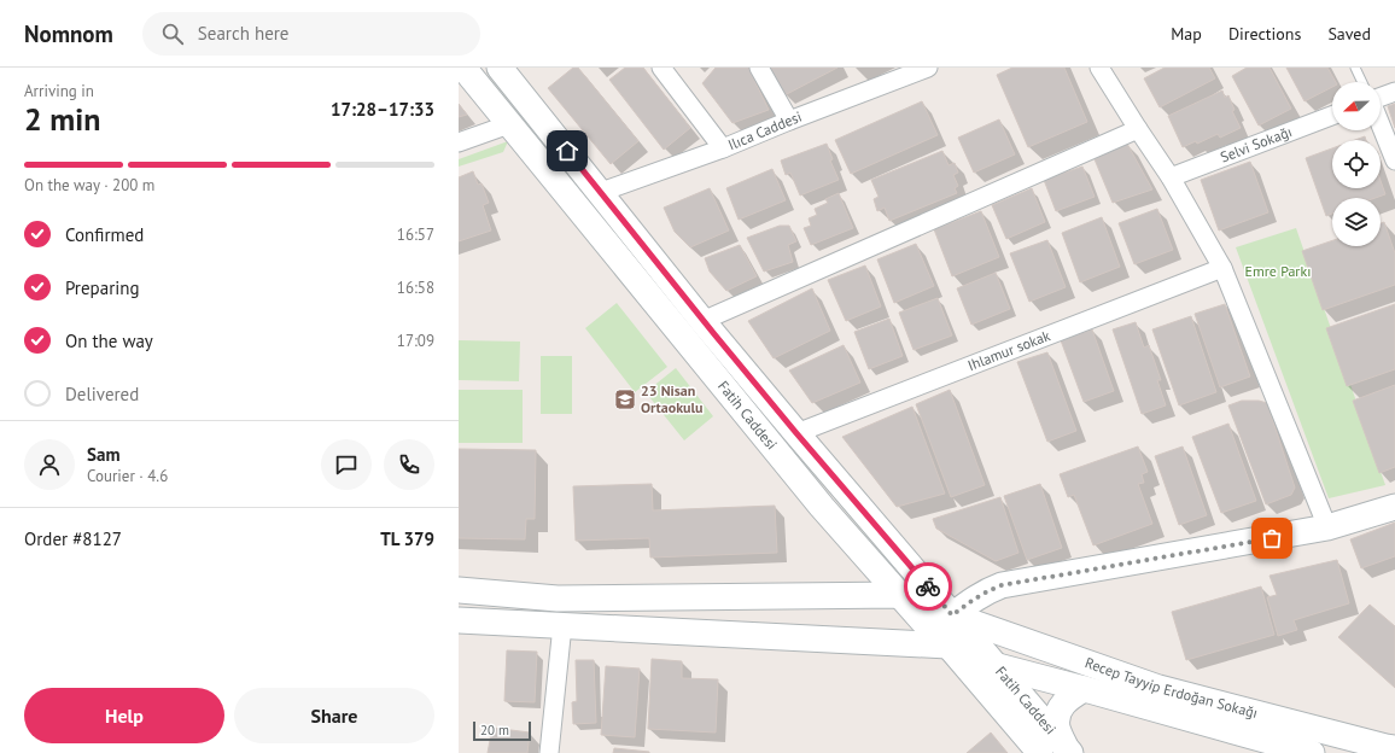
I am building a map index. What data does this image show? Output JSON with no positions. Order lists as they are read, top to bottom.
{
  "streets": {
    "main road": ["Fatih Caddesi", "Recep Tayyip Erdoğan Sokağı"],
    "street": ["Ilıca Caddesi", "Selvi Sokağı", "Ihlamur sokak"]
  },
  "crossings": [
    ["Ilıca Caddesi", "Fatih Caddesi"],
    ["Ihlamur sokak", "Fatih Caddesi"],
    ["Fatih Caddesi", "Recep Tayyip Erdoğan Sokağı"]
  ],
  "parks": ["Emre Parkı"],
  "places": {
    "school or university": ["23 Nisan Ortaokulu"]
  },
  "scale_bar": "20 m",
  "north": "left",
  "page": {
    "header": "Nomnom",
    "search": "Search here",
    "nav": ["Map", "Directions", "Saved"],
    "heading": ["2 min", "Arriving in", "17:28–17:33"],
    "panel": [
      "Sam",
      "Courier · 4.6",
      "Order #8127",
      "TL 379"
    ],
    "bar": "On the way · 200 m",
    "list": [
      ["Confirmed", "16:57"],
      ["Preparing", "16:58"],
      ["On the way", "17:09"],
      "Delivered"
    ],
    "buttons": ["Help", "Share"],
    "scale": "20 m"
  }
}
